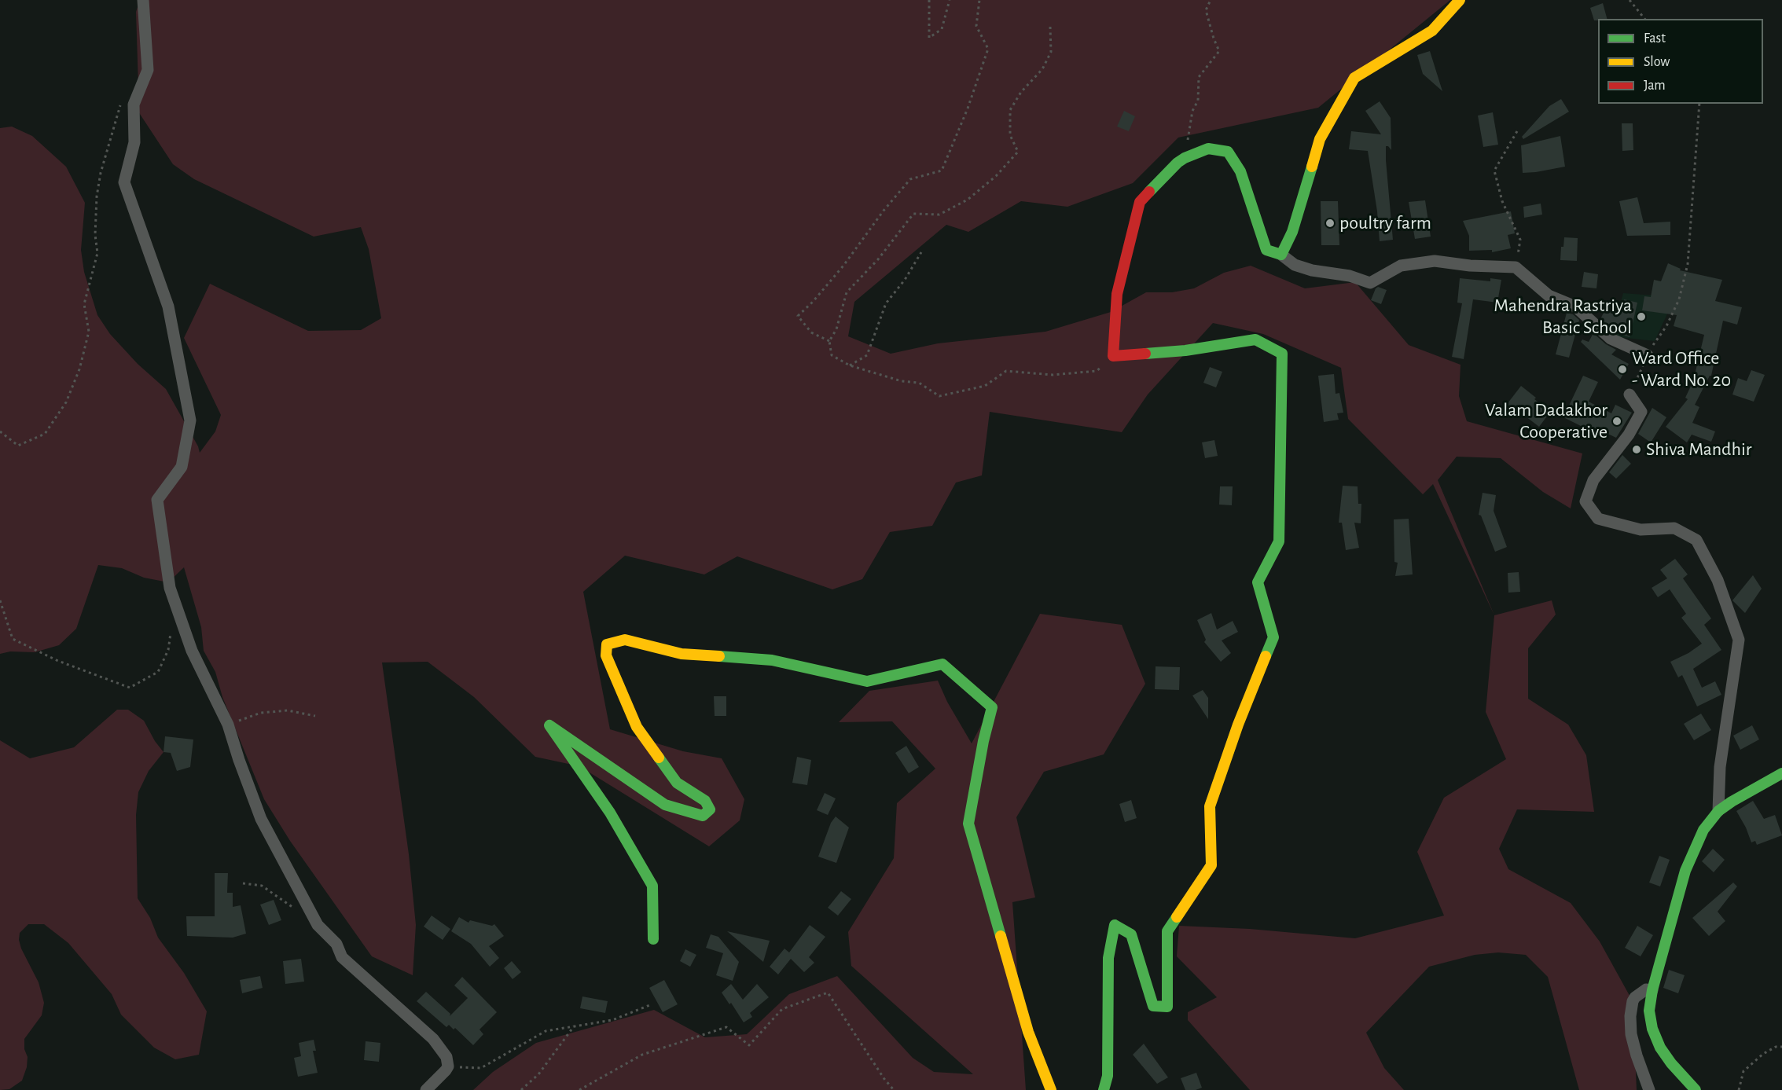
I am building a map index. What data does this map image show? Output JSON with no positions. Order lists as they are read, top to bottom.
{
  "places": [
    "poultry farm",
    "Mahendra Rastriya Basic School",
    "Ward Office - Ward No. 20",
    "Valam Dadakhor Cooperative",
    "Shiva Mandhir"
  ],
  "legend": ["Fast", "Slow", "Jam"]
}
